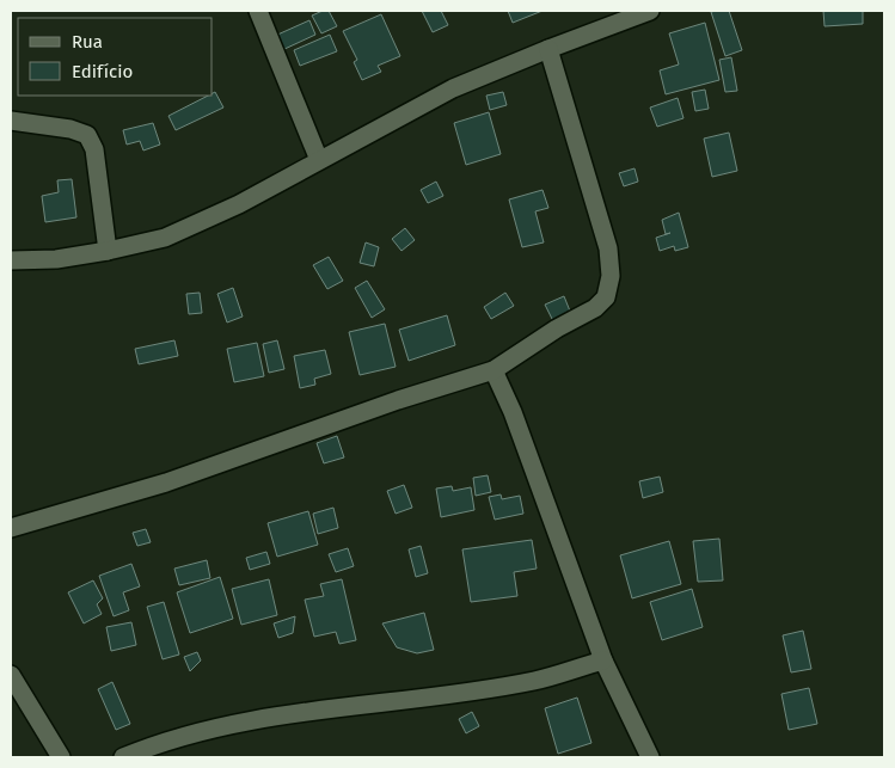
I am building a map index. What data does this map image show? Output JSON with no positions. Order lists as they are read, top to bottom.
{
  "legend": ["Rua", "Edifício"]
}
